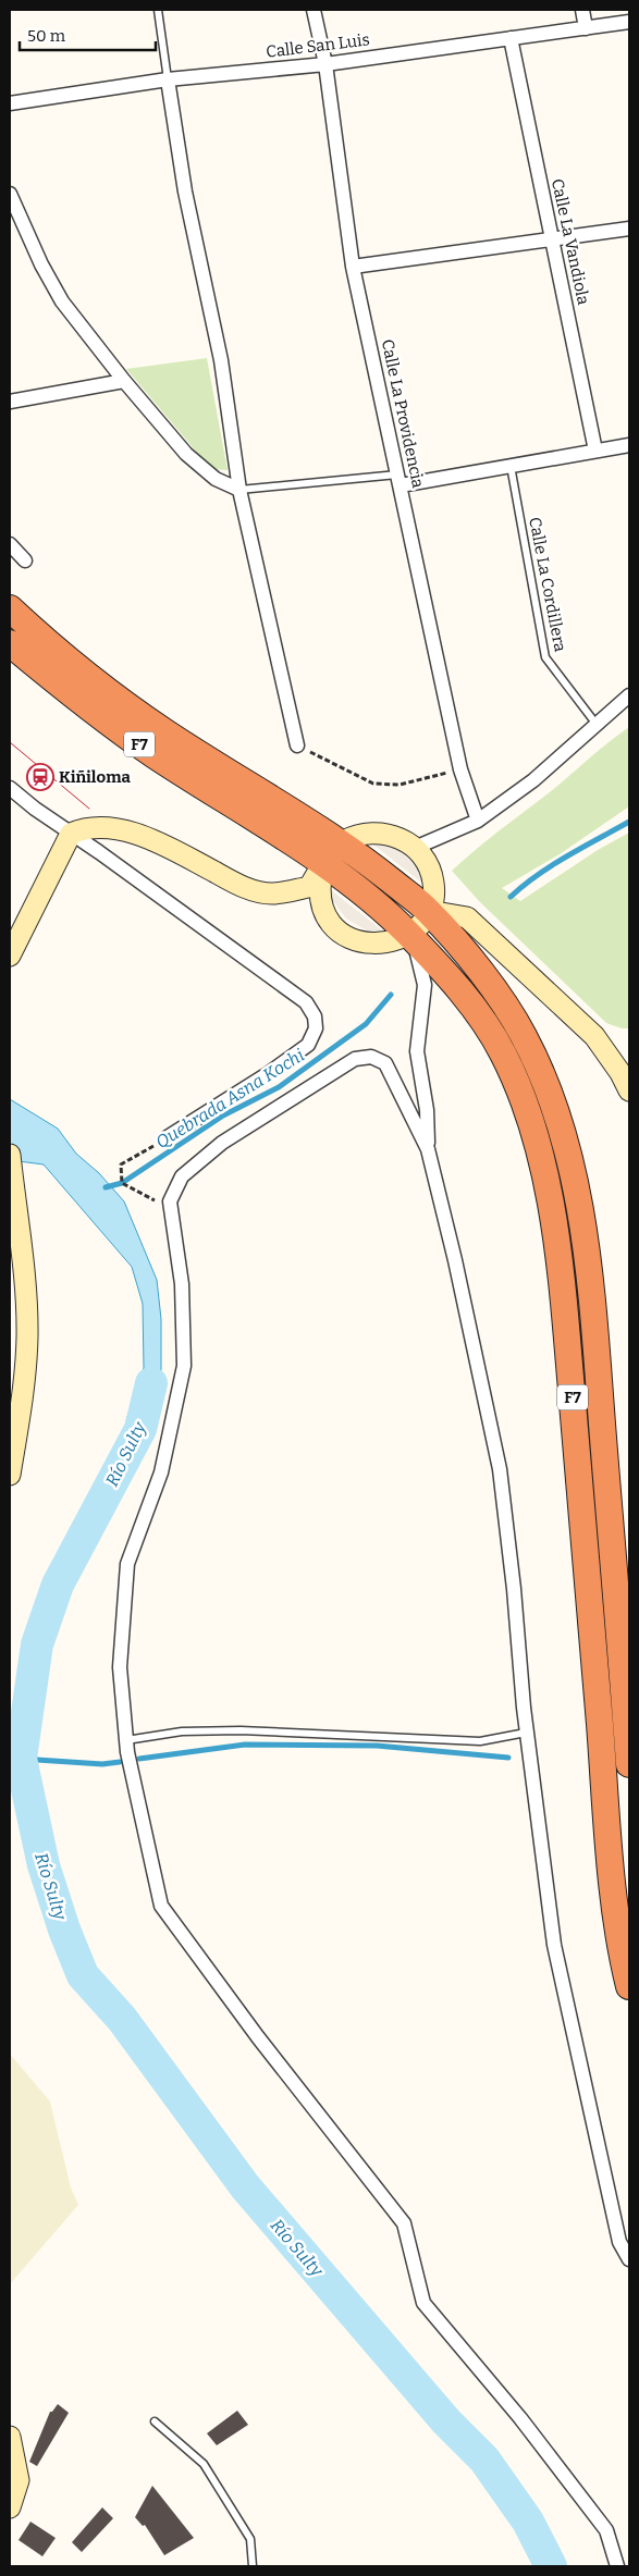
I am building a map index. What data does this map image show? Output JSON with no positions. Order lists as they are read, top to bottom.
{
  "streets": {
    "highway": ["F7"],
    "street": ["Calle San Luis", "Calle La Vandiola", "Calle La Providencia"],
    "lane": ["Calle La Cordillera"]
  },
  "crossings": [
    ["Calle San Luis", "Calle La Vandiola"],
    ["Calle San Luis", "Calle La Providencia"]
  ],
  "water": ["Quebrada Asna Kochi", "Río Sulty"],
  "places": {
    "station": ["Kiñiloma"]
  },
  "scale_bar": "50 m"
}
